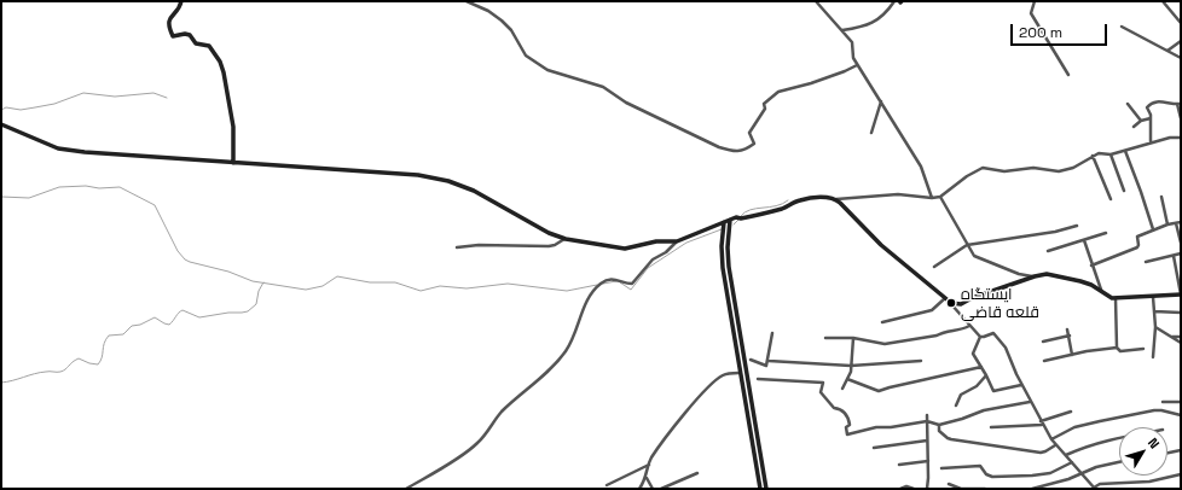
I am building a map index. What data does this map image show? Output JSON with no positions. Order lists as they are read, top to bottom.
{
  "places": ["ایستگاه قلعه قاضی"],
  "scale_bar": "200 m",
  "north": "top right"
}
